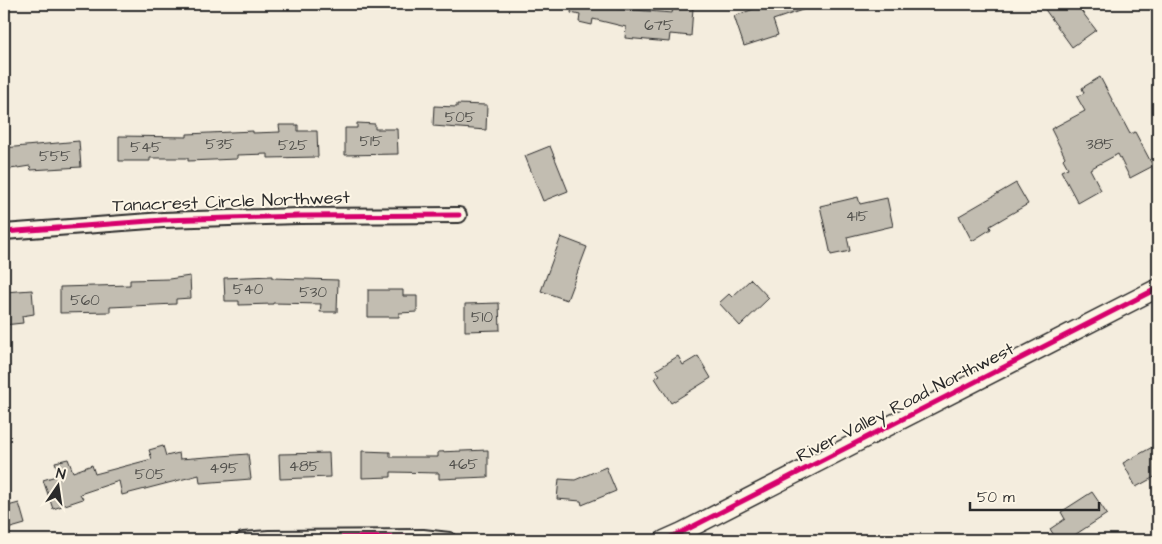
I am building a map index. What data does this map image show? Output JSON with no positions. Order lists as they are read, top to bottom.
{
  "streets": {
    "street": ["Tanacrest Circle Northwest", "River Valley Road Northwest"]
  },
  "house_numbers": [
    "675",
    "505",
    "515",
    "535",
    "385",
    "525",
    "545",
    "555",
    "415",
    "540",
    "530",
    "560",
    "510",
    "465",
    "485",
    "495",
    "505"
  ],
  "scale_bar": "50 m",
  "north": "top"
}
